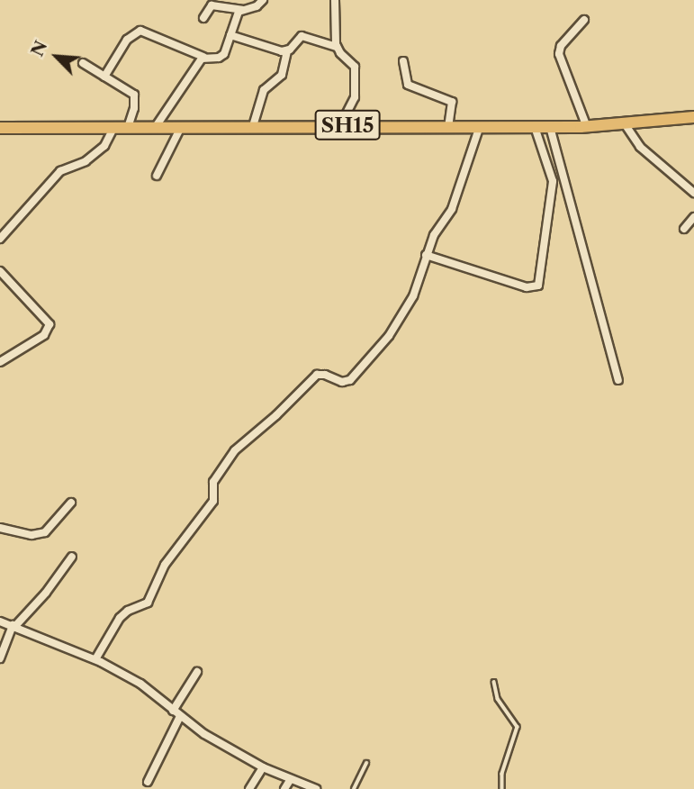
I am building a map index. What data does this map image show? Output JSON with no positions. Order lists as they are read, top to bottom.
{
  "streets": {
    "main road": ["SH15"]
  },
  "north": "top left"
}
